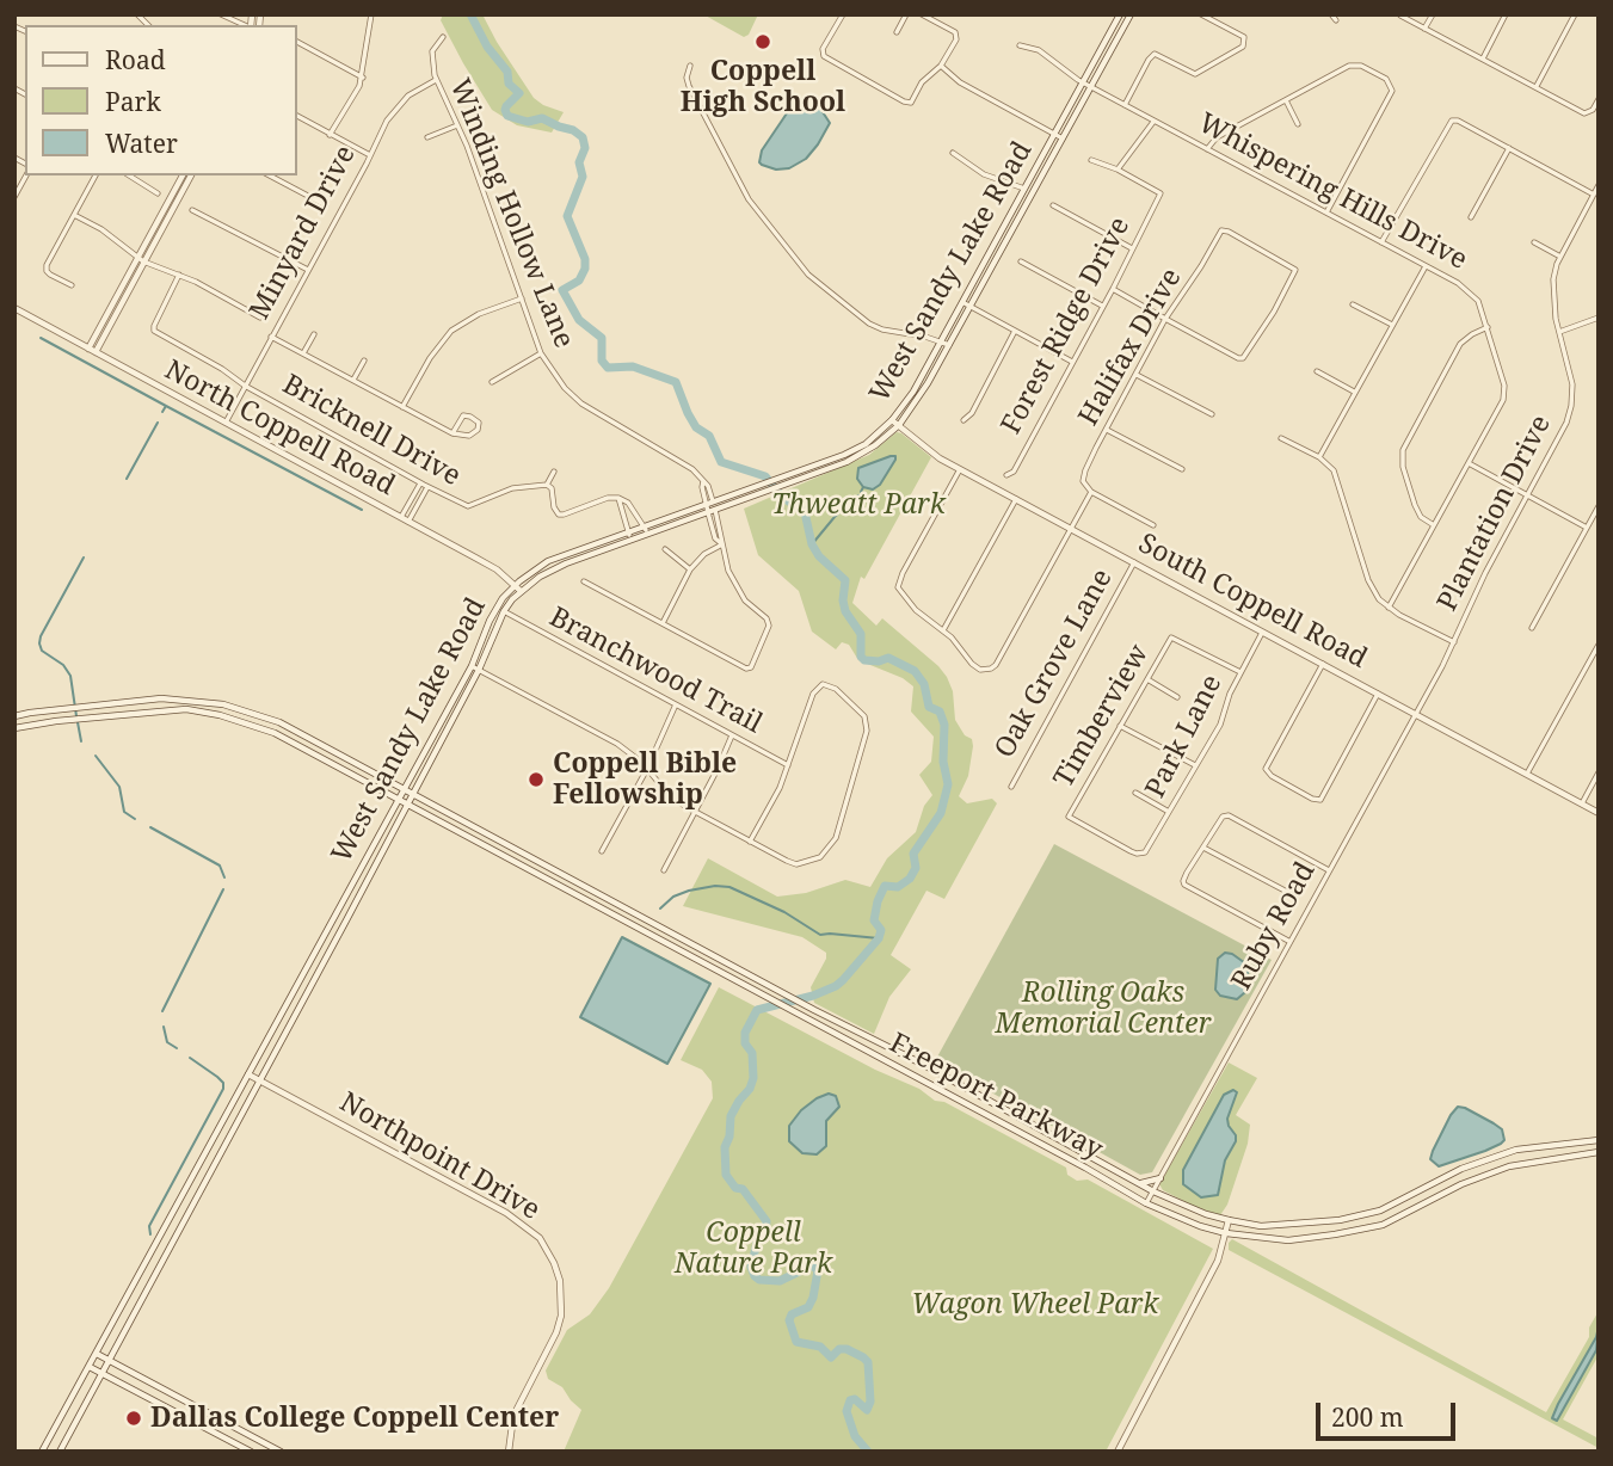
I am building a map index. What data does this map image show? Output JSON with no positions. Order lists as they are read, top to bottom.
{
  "streets": {
    "main road": [
      "West Sandy Lake Road",
      "North Coppell Road",
      "South Coppell Road",
      "Freeport Parkway",
      "Northpoint Drive"
    ],
    "street": [
      "Whispering Hills Drive",
      "Winding Hollow Lane",
      "Minyard Drive",
      "Forest Ridge Drive",
      "Halifax Drive",
      "Bricknell Drive",
      "Plantation Drive",
      "Oak Grove Lane",
      "Branchwood Trail",
      "Timberview",
      "Park Lane",
      "Ruby Road"
    ]
  },
  "crossings": [
    ["Whispering Hills Drive", "West Sandy Lake Road"],
    ["Winding Hollow Lane", "Minyard Drive"],
    ["Winding Hollow Lane", "West Sandy Lake Road"],
    ["Minyard Drive", "North Coppell Road"],
    ["Minyard Drive", "Bricknell Drive"],
    ["West Sandy Lake Road", "North Coppell Road"],
    ["West Sandy Lake Road", "South Coppell Road"],
    ["West Sandy Lake Road", "Branchwood Trail"],
    ["West Sandy Lake Road", "Freeport Parkway"],
    ["West Sandy Lake Road", "Northpoint Drive"],
    ["Plantation Drive", "South Coppell Road"],
    ["Plantation Drive", "Ruby Road"],
    ["South Coppell Road", "Oak Grove Lane"],
    ["South Coppell Road", "Park Lane"],
    ["South Coppell Road", "Ruby Road"],
    ["Timberview", "Park Lane"],
    ["Ruby Road", "Freeport Parkway"]
  ],
  "parks": [
    "Thweatt Park",
    "Rolling Oaks Memorial Center",
    "Coppell Nature Park",
    "Wagon Wheel Park"
  ],
  "places": ["Coppell High School", "Coppell Bible Fellowship", "Dallas College Coppell Center"],
  "legend": ["Road", "Park", "Water"],
  "scale_bar": "200 m"
}
